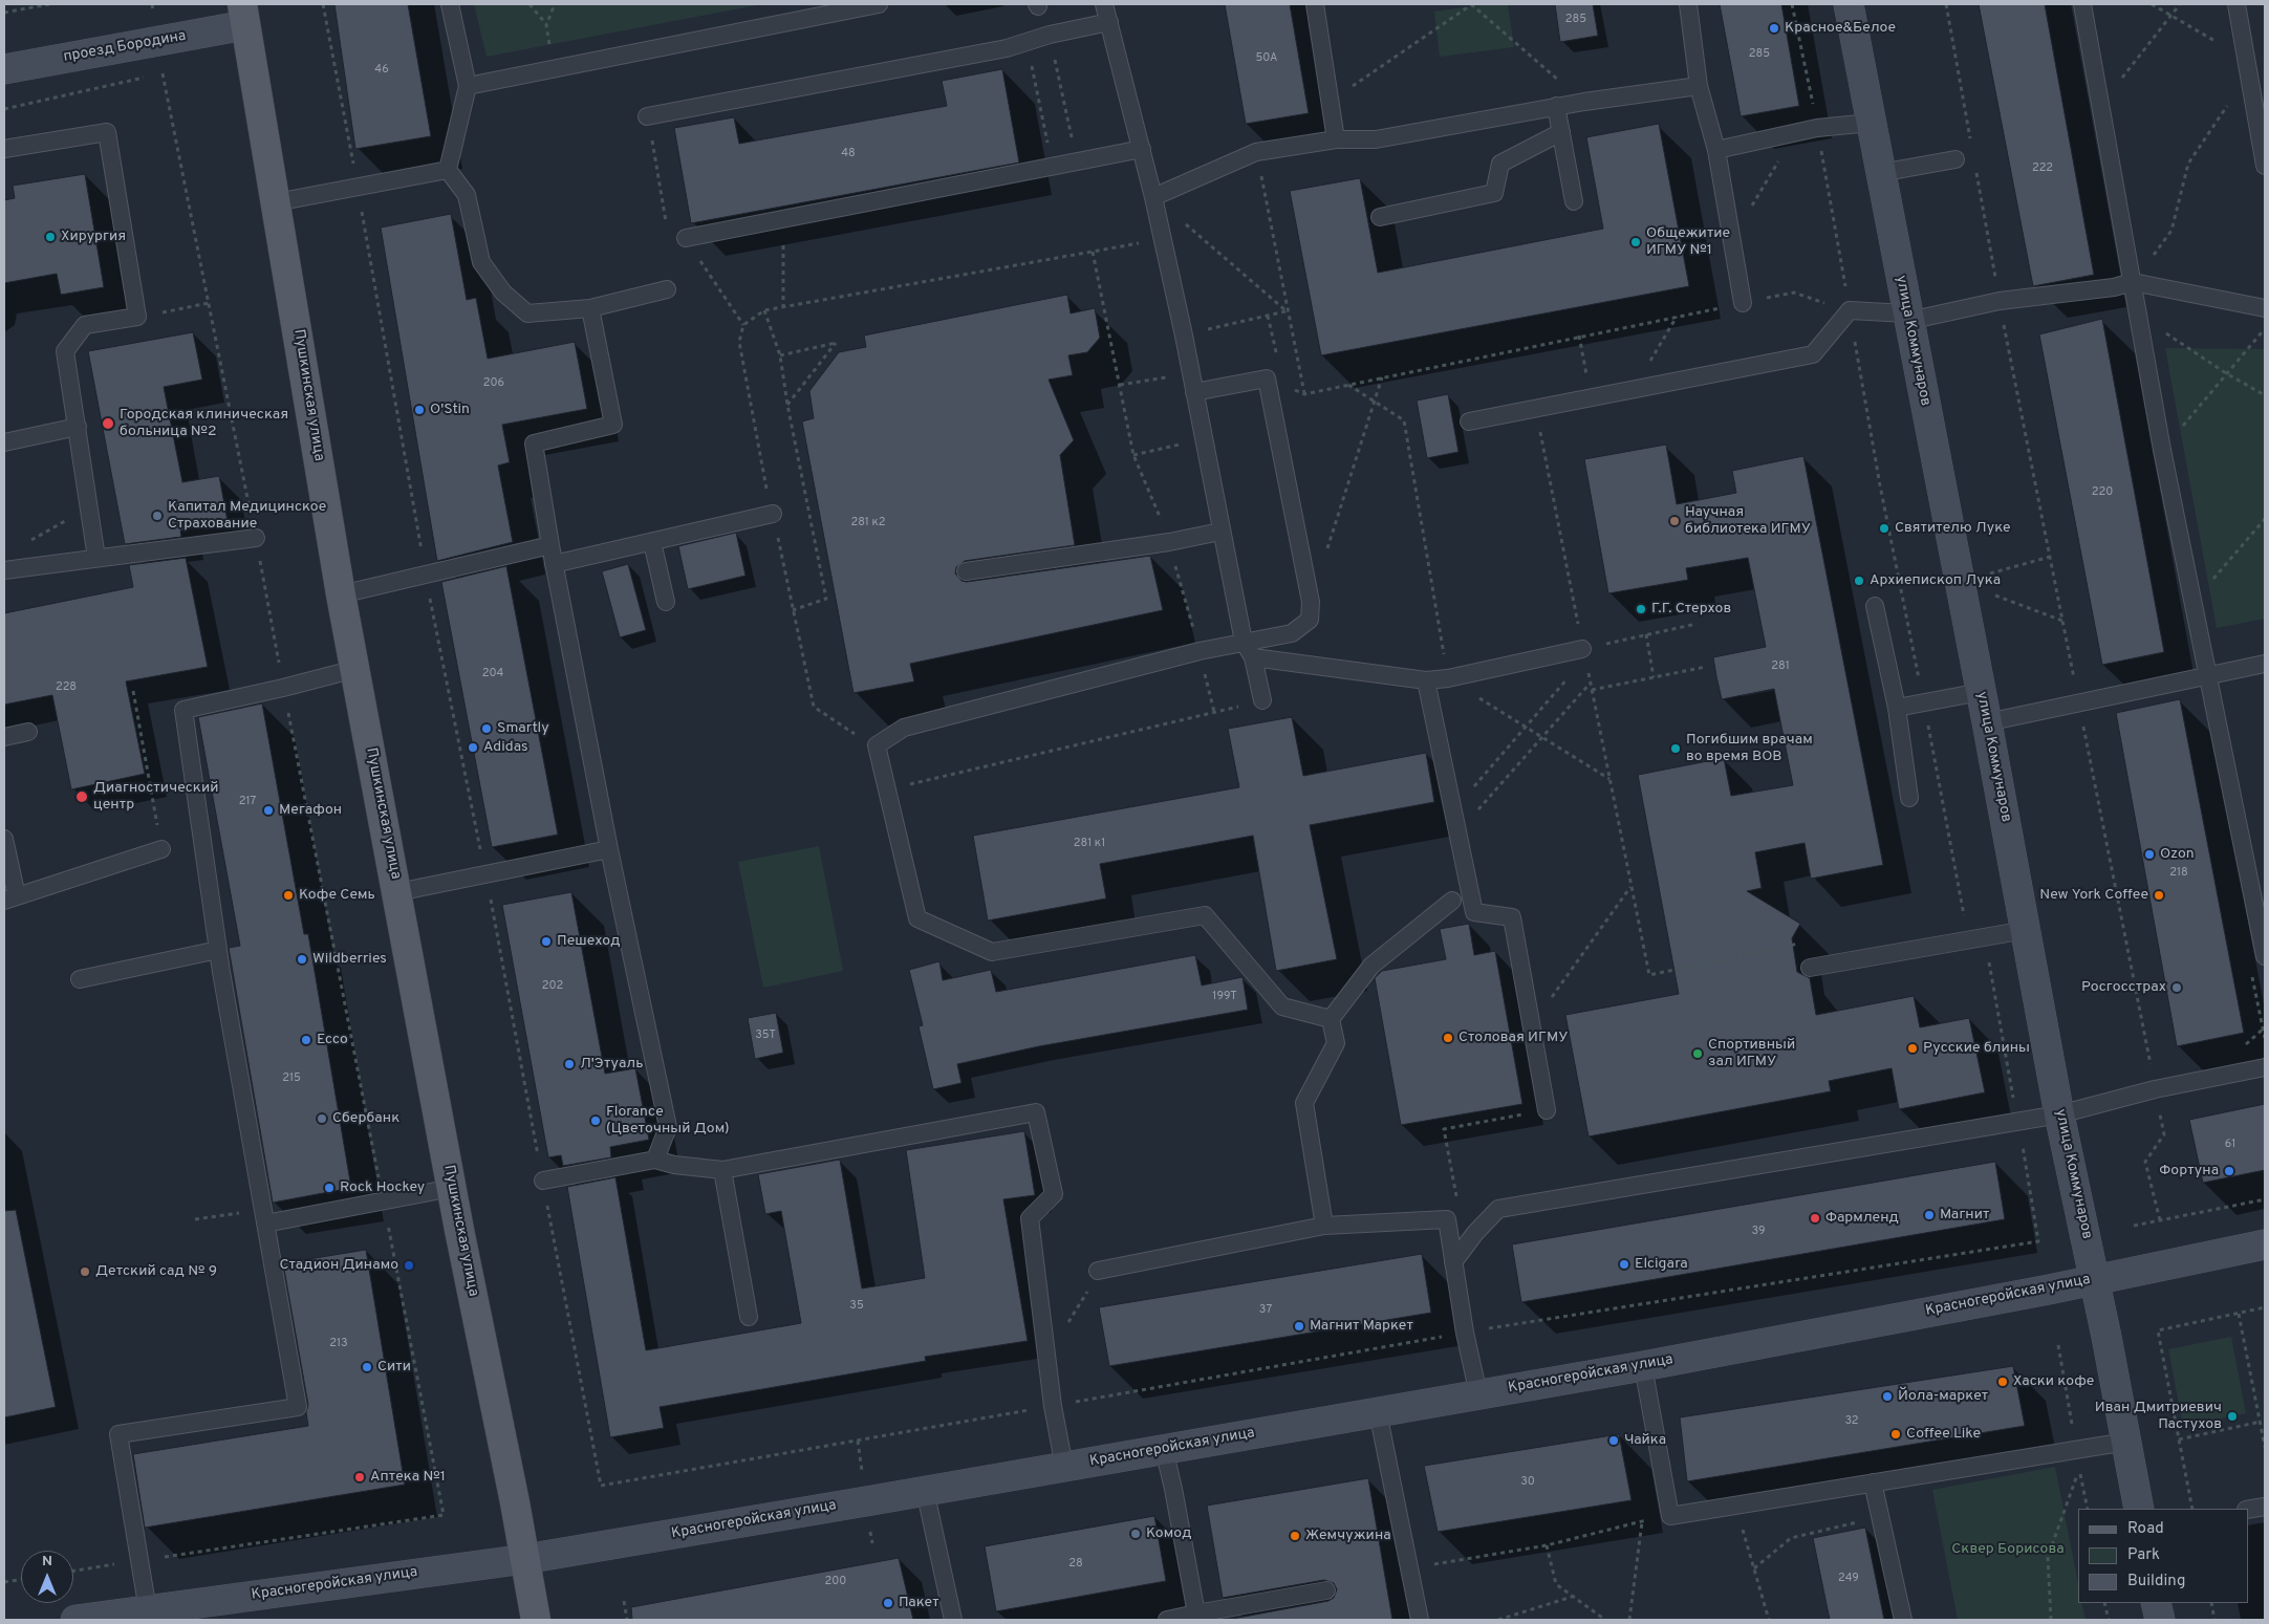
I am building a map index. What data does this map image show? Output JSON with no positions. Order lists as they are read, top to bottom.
{
  "streets": {
    "main road": ["Пушкинская улица"],
    "street": ["проезд Бородина", "улица Коммунаров", "Красногеройская улица"]
  },
  "crossings": [
    ["проезд Бородина", "Пушкинская улица"],
    ["улица Коммунаров", "Красногеройская улица"],
    ["Пушкинская улица", "Красногеройская улица"]
  ],
  "parks": ["Сквер Борисова"],
  "places": [
    "Красное&Белое",
    "Хирургия",
    "Общежитие ИГМУ №1",
    "O'Stin",
    "Городская клиническая больница №2",
    "Капитал Медицинское Страхование",
    "Научная библиотека ИГМУ",
    "Святителю Луке",
    "Архиепископ Лука",
    "Г.Г. Стерхов",
    "Smartly",
    "Adidas",
    "Погибшим врачам во время ВОВ",
    "Диагностический центр",
    "Мегафон",
    "Ozon",
    "Кофе Семь",
    "New York Coffee",
    "Пешеход",
    "Wildberries",
    "Росгосстрах",
    "Столовая ИГМУ",
    "Ecco",
    "Русские блины",
    "Спортивный зал ИГМУ",
    "Л'Этуаль",
    "Сбербанк",
    "Florance (Цветочный Дом)",
    "Фортуна",
    "Rock Hockey",
    "Магнит",
    "Фармленд",
    "Elcigara",
    "Стадион Динамо",
    "Детский сад № 9",
    "Магнит Маркет",
    "Сити",
    "Хаски кофе",
    "Йола-маркет",
    "Иван Дмитриевич Пастухов",
    "Coffee Like",
    "Чайка",
    "Аптека №1",
    "Комод",
    "Жемчужина",
    "Пакет"
  ],
  "house_numbers": [
    "285",
    "285",
    "50А",
    "46",
    "48",
    "222",
    "206",
    "220",
    "281 к2",
    "281",
    "204",
    "228",
    "217",
    "281 к1",
    "218",
    "202",
    "199Т",
    "35Т",
    "215",
    "61",
    "39",
    "35",
    "37",
    "213",
    "32",
    "30",
    "28",
    "249",
    "200"
  ],
  "legend": ["Road", "Park", "Building"],
  "north": "top"
}
